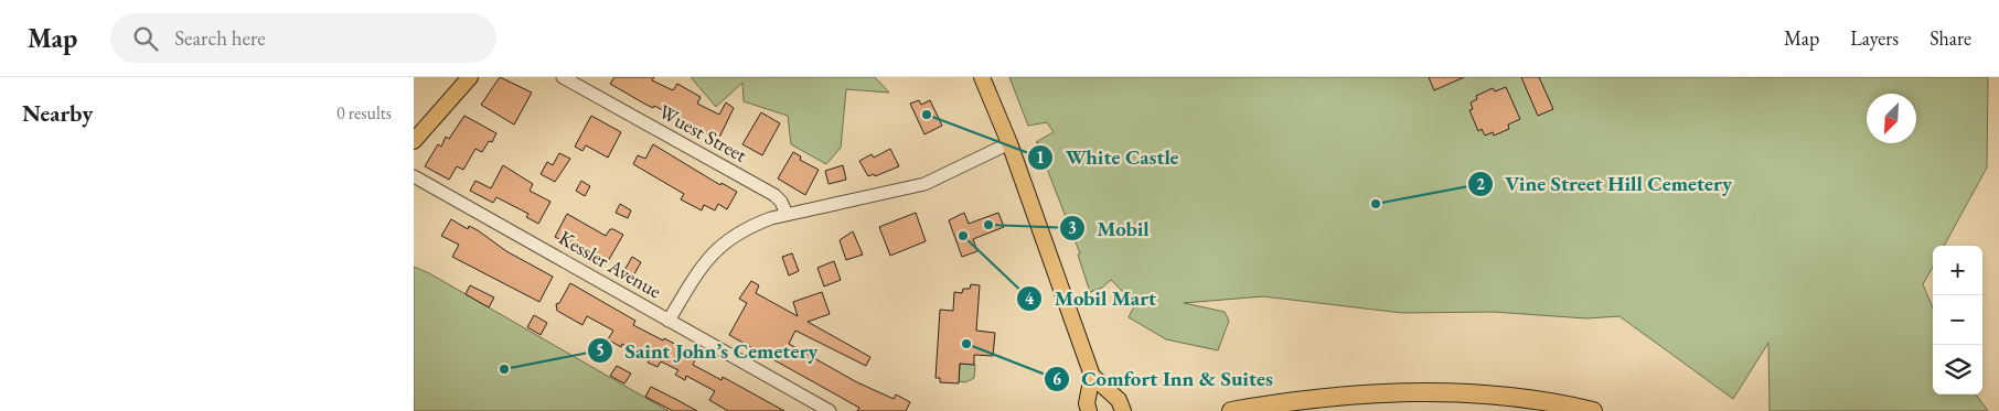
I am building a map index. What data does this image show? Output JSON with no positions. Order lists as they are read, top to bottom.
{
  "streets": {
    "street": ["Wuest Street", "Kessler Avenue"]
  },
  "crossings": [
    ["Wuest Street", "Kessler Avenue"]
  ],
  "places": [
    "White Castle",
    "Vine Street Hill Cemetery",
    "Mobil",
    "Mobil Mart",
    "Comfort Inn & Suites",
    "Saint John’s Cemetery"
  ],
  "north": "bottom left",
  "page": {
    "header": "Map",
    "search": "Search here",
    "nav": ["Map", "Layers", "Share"],
    "heading": ["Nearby", "0 results"],
    "map_buttons": ["+", "−"]
  }
}
